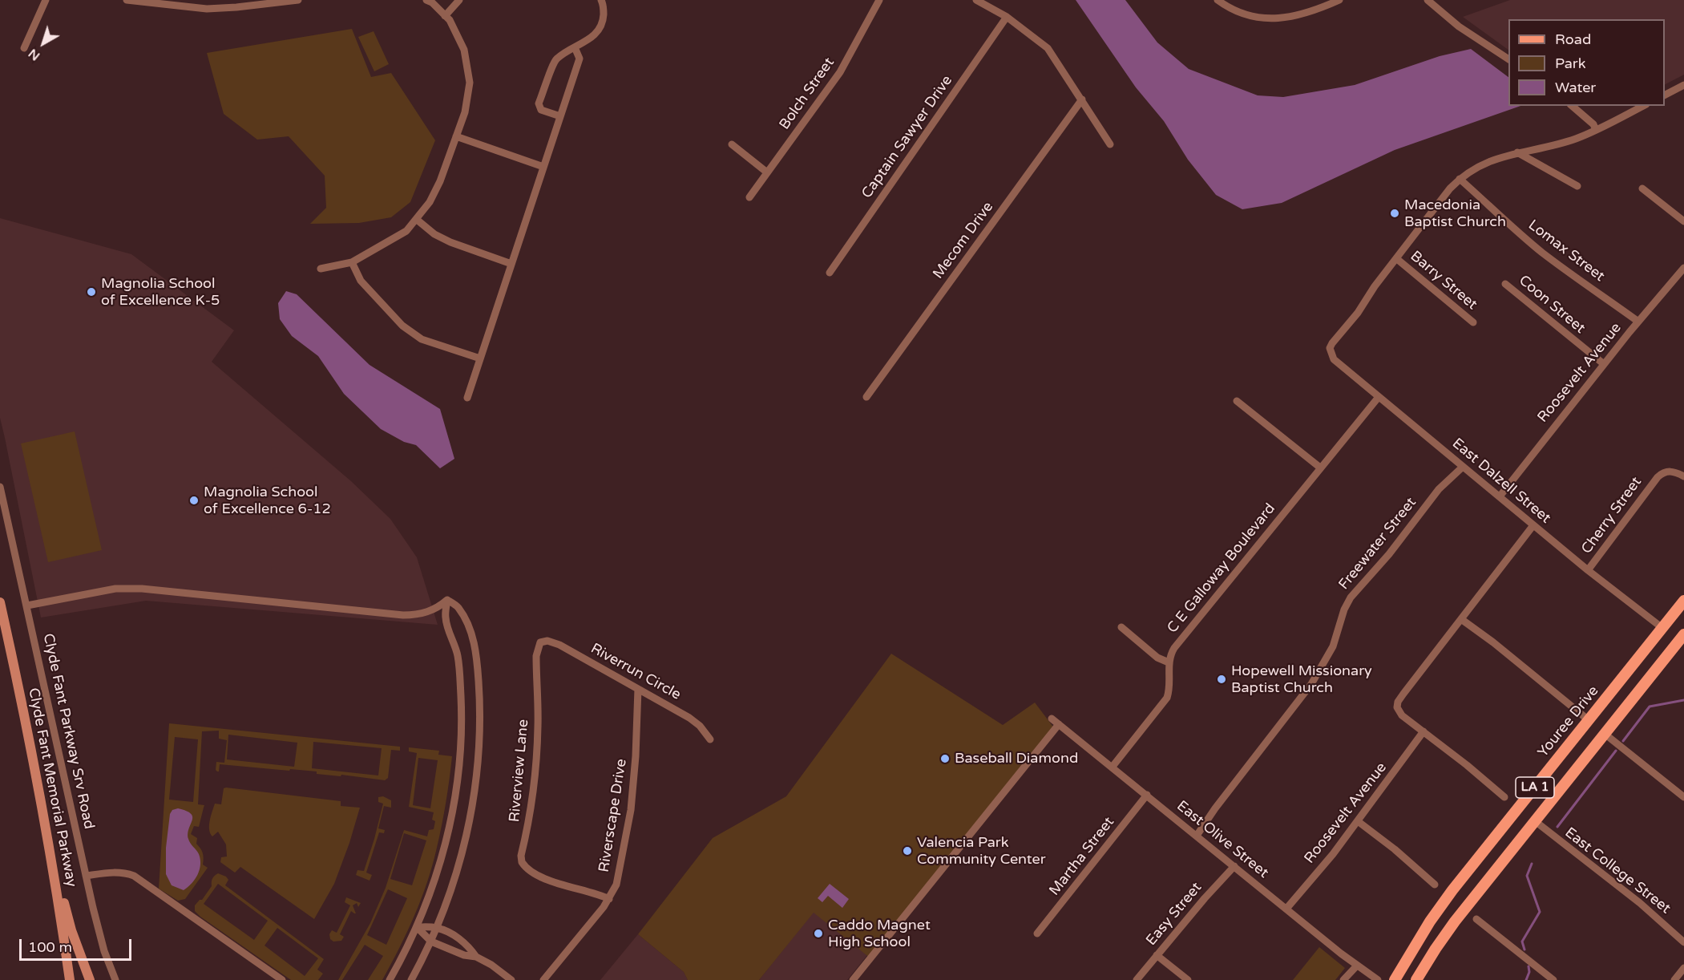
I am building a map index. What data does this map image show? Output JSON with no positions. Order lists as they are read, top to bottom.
{
  "streets": {
    "main road": ["Youree Drive", "Clyde Fant Memorial Parkway", "LA 1"],
    "street": [
      "Bolch Street",
      "Captain Sawyer Drive",
      "Mecom Drive",
      "Lomax Street",
      "Barry Street",
      "Coon Street",
      "Roosevelt Avenue",
      "East Dalzell Street",
      "Cherry Street",
      "Freewater Street",
      "C E Galloway Boulevard",
      "Riverrun Circle",
      "Clyde Fant Parkway Srv Road",
      "Riverview Lane",
      "Riverscape Drive",
      "East Olive Street",
      "Martha Street",
      "East College Street",
      "Easy Street"
    ]
  },
  "crossings": [
    ["Lomax Street", "Roosevelt Avenue"],
    ["Barry Street", "East Dalzell Street"],
    ["Coon Street", "Roosevelt Avenue"],
    ["Roosevelt Avenue", "East Dalzell Street"],
    ["Roosevelt Avenue", "East Olive Street"],
    ["East Dalzell Street", "Cherry Street"],
    ["East Dalzell Street", "Freewater Street"],
    ["East Dalzell Street", "C E Galloway Boulevard"],
    ["East Dalzell Street", "Youree Drive"],
    ["Freewater Street", "East Olive Street"],
    ["C E Galloway Boulevard", "East Olive Street"],
    ["Riverrun Circle", "Riverview Lane"],
    ["Riverrun Circle", "Riverscape Drive"],
    ["Riverview Lane", "Riverscape Drive"],
    ["LA 1", "East College Street"],
    ["East Olive Street", "Martha Street"],
    ["East Olive Street", "Easy Street"]
  ],
  "places": [
    "Macedonia Baptist Church",
    "Magnolia School of Excellence K-5",
    "Magnolia School of Excellence 6-12",
    "Hopewell Missionary Baptist Church",
    "Baseball Diamond",
    "Valencia Park Community Center",
    "Caddo Magnet High School"
  ],
  "legend": ["Road", "Park", "Water"],
  "scale_bar": "100 m",
  "north": "bottom left"
}
